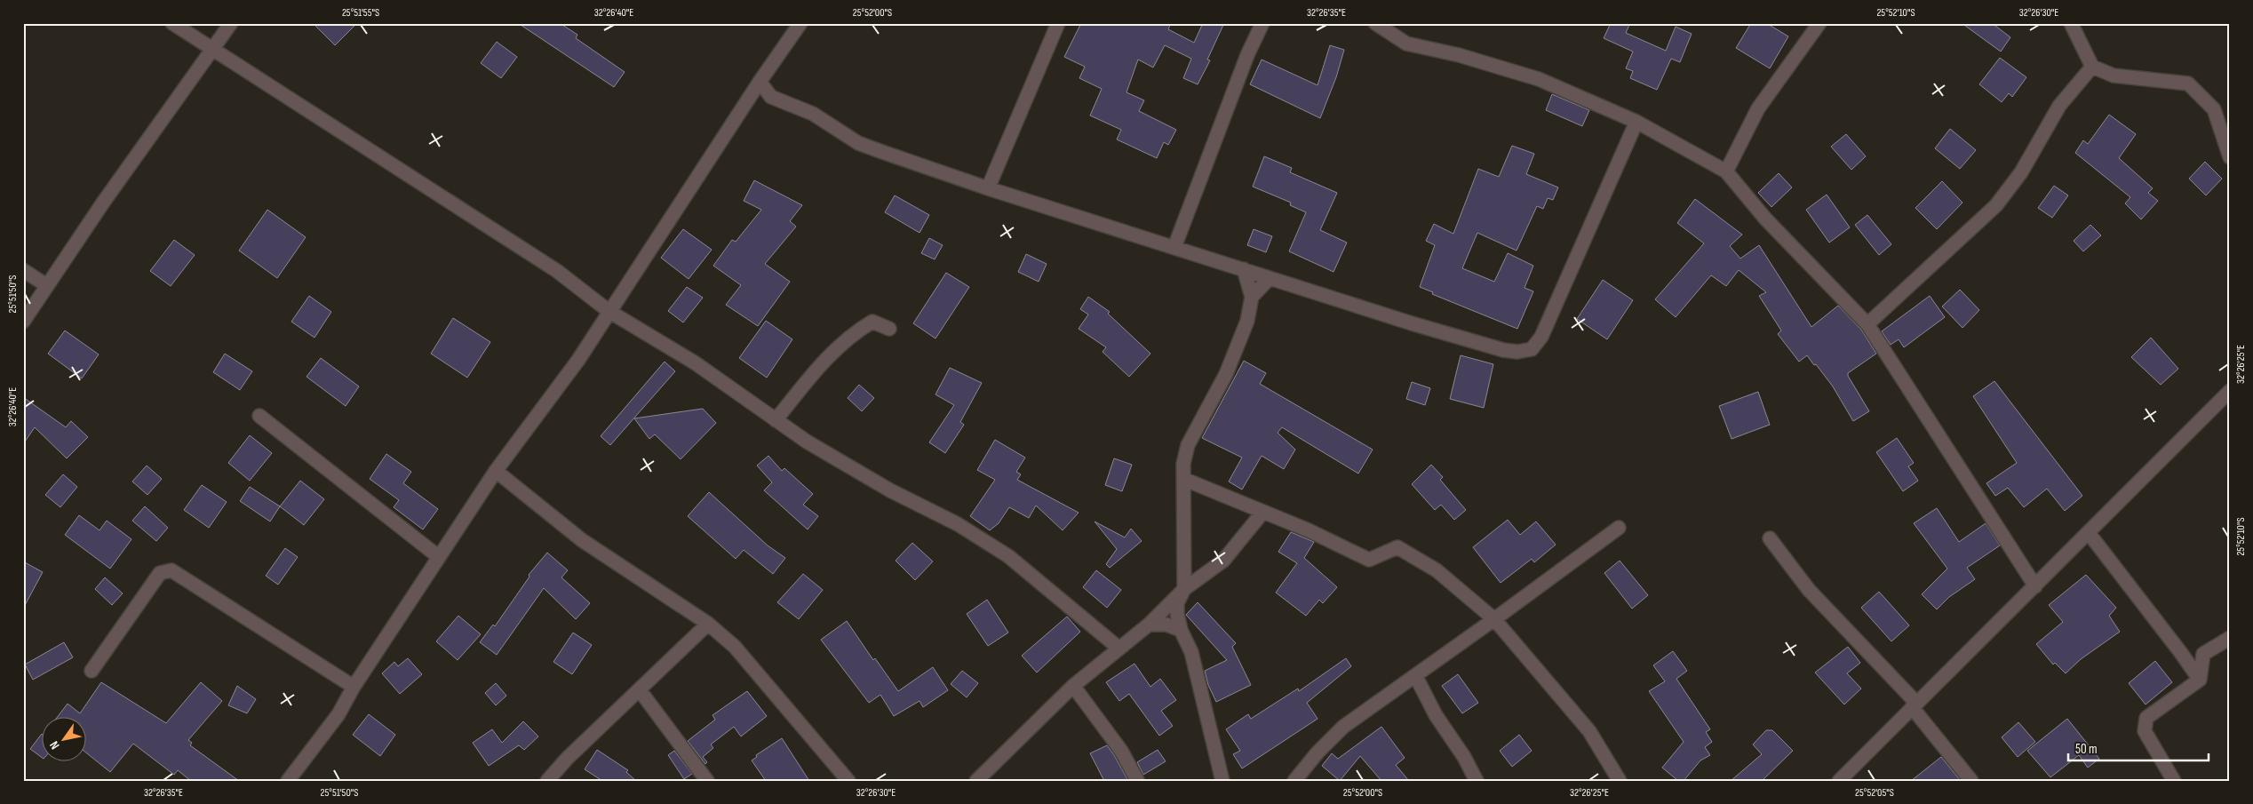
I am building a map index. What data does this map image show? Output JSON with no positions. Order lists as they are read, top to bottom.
{
  "scale_bar": "50 m",
  "north": "bottom left",
  "coordinates": [
    "25°51'55\"S",
    "32°26'40\"E",
    "25°52'00\"S",
    "32°26'35\"E",
    "25°52'10\"S",
    "32°26'30\"E",
    "25°51'50\"S",
    "32°26'25\"E",
    "25°52'05\"S"
  ]
}
